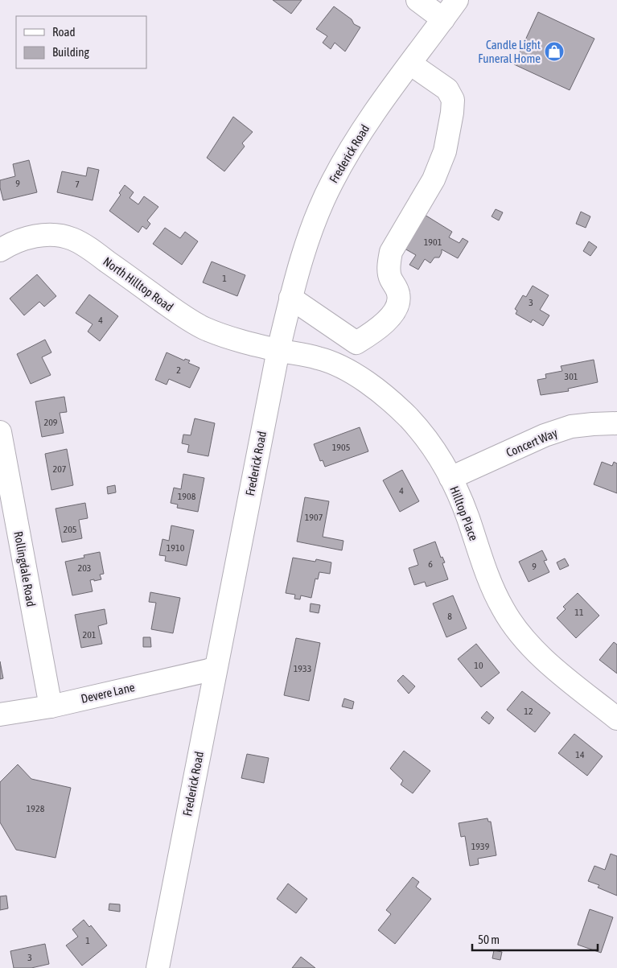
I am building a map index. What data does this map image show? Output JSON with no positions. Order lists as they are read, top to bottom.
{
  "streets": {
    "street": [
      "Frederick Road",
      "North Hilltop Road",
      "Concert Way",
      "Hilltop Place",
      "Rollingdale Road",
      "Devere Lane"
    ]
  },
  "crossings": [
    ["Frederick Road", "North Hilltop Road"],
    ["Frederick Road", "Hilltop Place"],
    ["Frederick Road", "Devere Lane"],
    ["North Hilltop Road", "Hilltop Place"],
    ["Concert Way", "Hilltop Place"],
    ["Rollingdale Road", "Devere Lane"]
  ],
  "places": {
    "shop": ["Candle Light Funeral Home"]
  },
  "house_numbers": [
    "9",
    "7",
    "1901",
    "1",
    "3",
    "4",
    "2",
    "301",
    "209",
    "1905",
    "207",
    "4",
    "1908",
    "1907",
    "205",
    "1910",
    "6",
    "9",
    "203",
    "11",
    "8",
    "201",
    "10",
    "1933",
    "12",
    "14",
    "1928",
    "1939",
    "1",
    "3"
  ],
  "legend": ["Road", "Building"],
  "scale_bar": "50 m"
}
